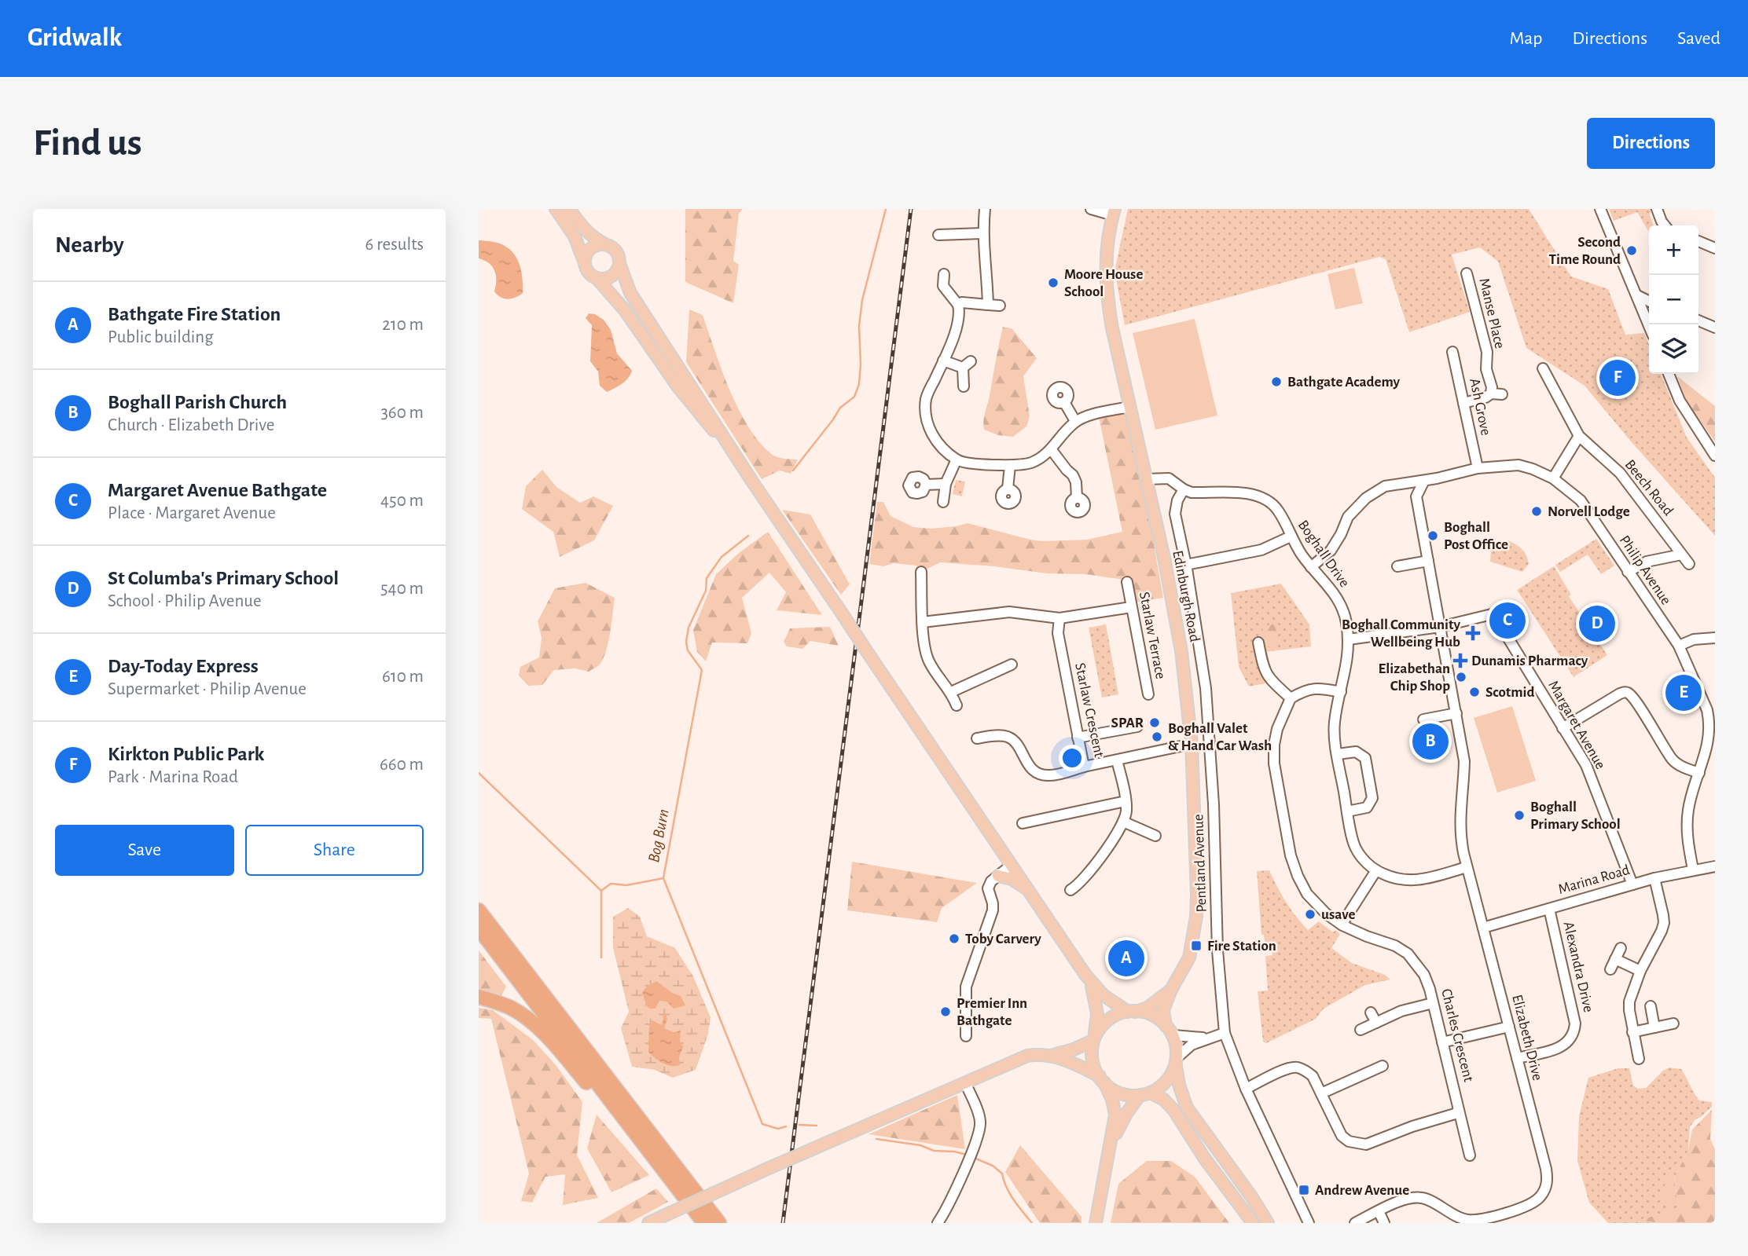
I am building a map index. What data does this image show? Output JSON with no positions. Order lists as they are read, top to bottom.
{
  "streets": {
    "main road": ["Edinburgh Road"],
    "street": [
      "Manse Place",
      "Ash Grove",
      "Beech Road",
      "Boghall Drive",
      "Philip Avenue",
      "Starlaw Terrace",
      "Starlaw Crescent",
      "Margaret Avenue",
      "Pentland Avenue",
      "Marina Road",
      "Alexandra Drive",
      "Charles Crescent",
      "Elizabeth Drive"
    ]
  },
  "crossings": [
    ["Ash Grove", "Philip Avenue"],
    ["Boghall Drive", "Philip Avenue"],
    ["Boghall Drive", "Edinburgh Road"],
    ["Boghall Drive", "Pentland Avenue"],
    ["Boghall Drive", "Elizabeth Drive"],
    ["Philip Avenue", "Marina Road"],
    ["Philip Avenue", "Elizabeth Drive"],
    ["Edinburgh Road", "Starlaw Crescent"],
    ["Margaret Avenue", "Marina Road"],
    ["Margaret Avenue", "Elizabeth Drive"],
    ["Marina Road", "Alexandra Drive"],
    ["Marina Road", "Elizabeth Drive"],
    ["Alexandra Drive", "Elizabeth Drive"]
  ],
  "water": ["Bog Burn"],
  "places": {
    "other": [
      "Second Time Round",
      "Moore House School",
      "Bathgate Academy",
      "Norvell Lodge",
      "Boghall Post Office",
      "Elizabethan Chip Shop",
      "Scotmid",
      "SPAR",
      "Boghall Valet & Hand Car Wash",
      "Boghall Primary School",
      "usave",
      "Toby Carvery",
      "Premier Inn Bathgate"
    ],
    "health": ["Boghall Community Wellbeing Hub", "Dunamis Pharmacy"],
    "transit": ["Fire Station", "Andrew Avenue"]
  },
  "page": {
    "header": "Gridwalk",
    "nav": ["Map", "Directions", "Saved"],
    "buttons": [
      "Directions",
      ["Save", "Share"]
    ],
    "title": "Find us",
    "heading": ["Nearby", "6 results"],
    "map_buttons": ["+", "−"],
    "list": [
      {
        "mark": "A",
        "name": "Bathgate Fire Station",
        "note": "Public building",
        "value": "210 m"
      },
      {
        "mark": "B",
        "name": "Boghall Parish Church",
        "note": "Church · Elizabeth Drive",
        "value": "360 m"
      },
      {
        "mark": "C",
        "name": "Margaret Avenue Bathgate",
        "note": "Place · Margaret Avenue",
        "value": "450 m"
      },
      {
        "mark": "D",
        "name": "St Columba's Primary School",
        "note": "School · Philip Avenue",
        "value": "540 m"
      },
      {
        "mark": "E",
        "name": "Day-Today Express",
        "note": "Supermarket · Philip Avenue",
        "value": "610 m"
      },
      {
        "mark": "F",
        "name": "Kirkton Public Park",
        "note": "Park · Marina Road",
        "value": "660 m"
      }
    ],
    "pins": [
      "F",
      "C",
      "D",
      "E",
      "B",
      "A"
    ]
  }
}
